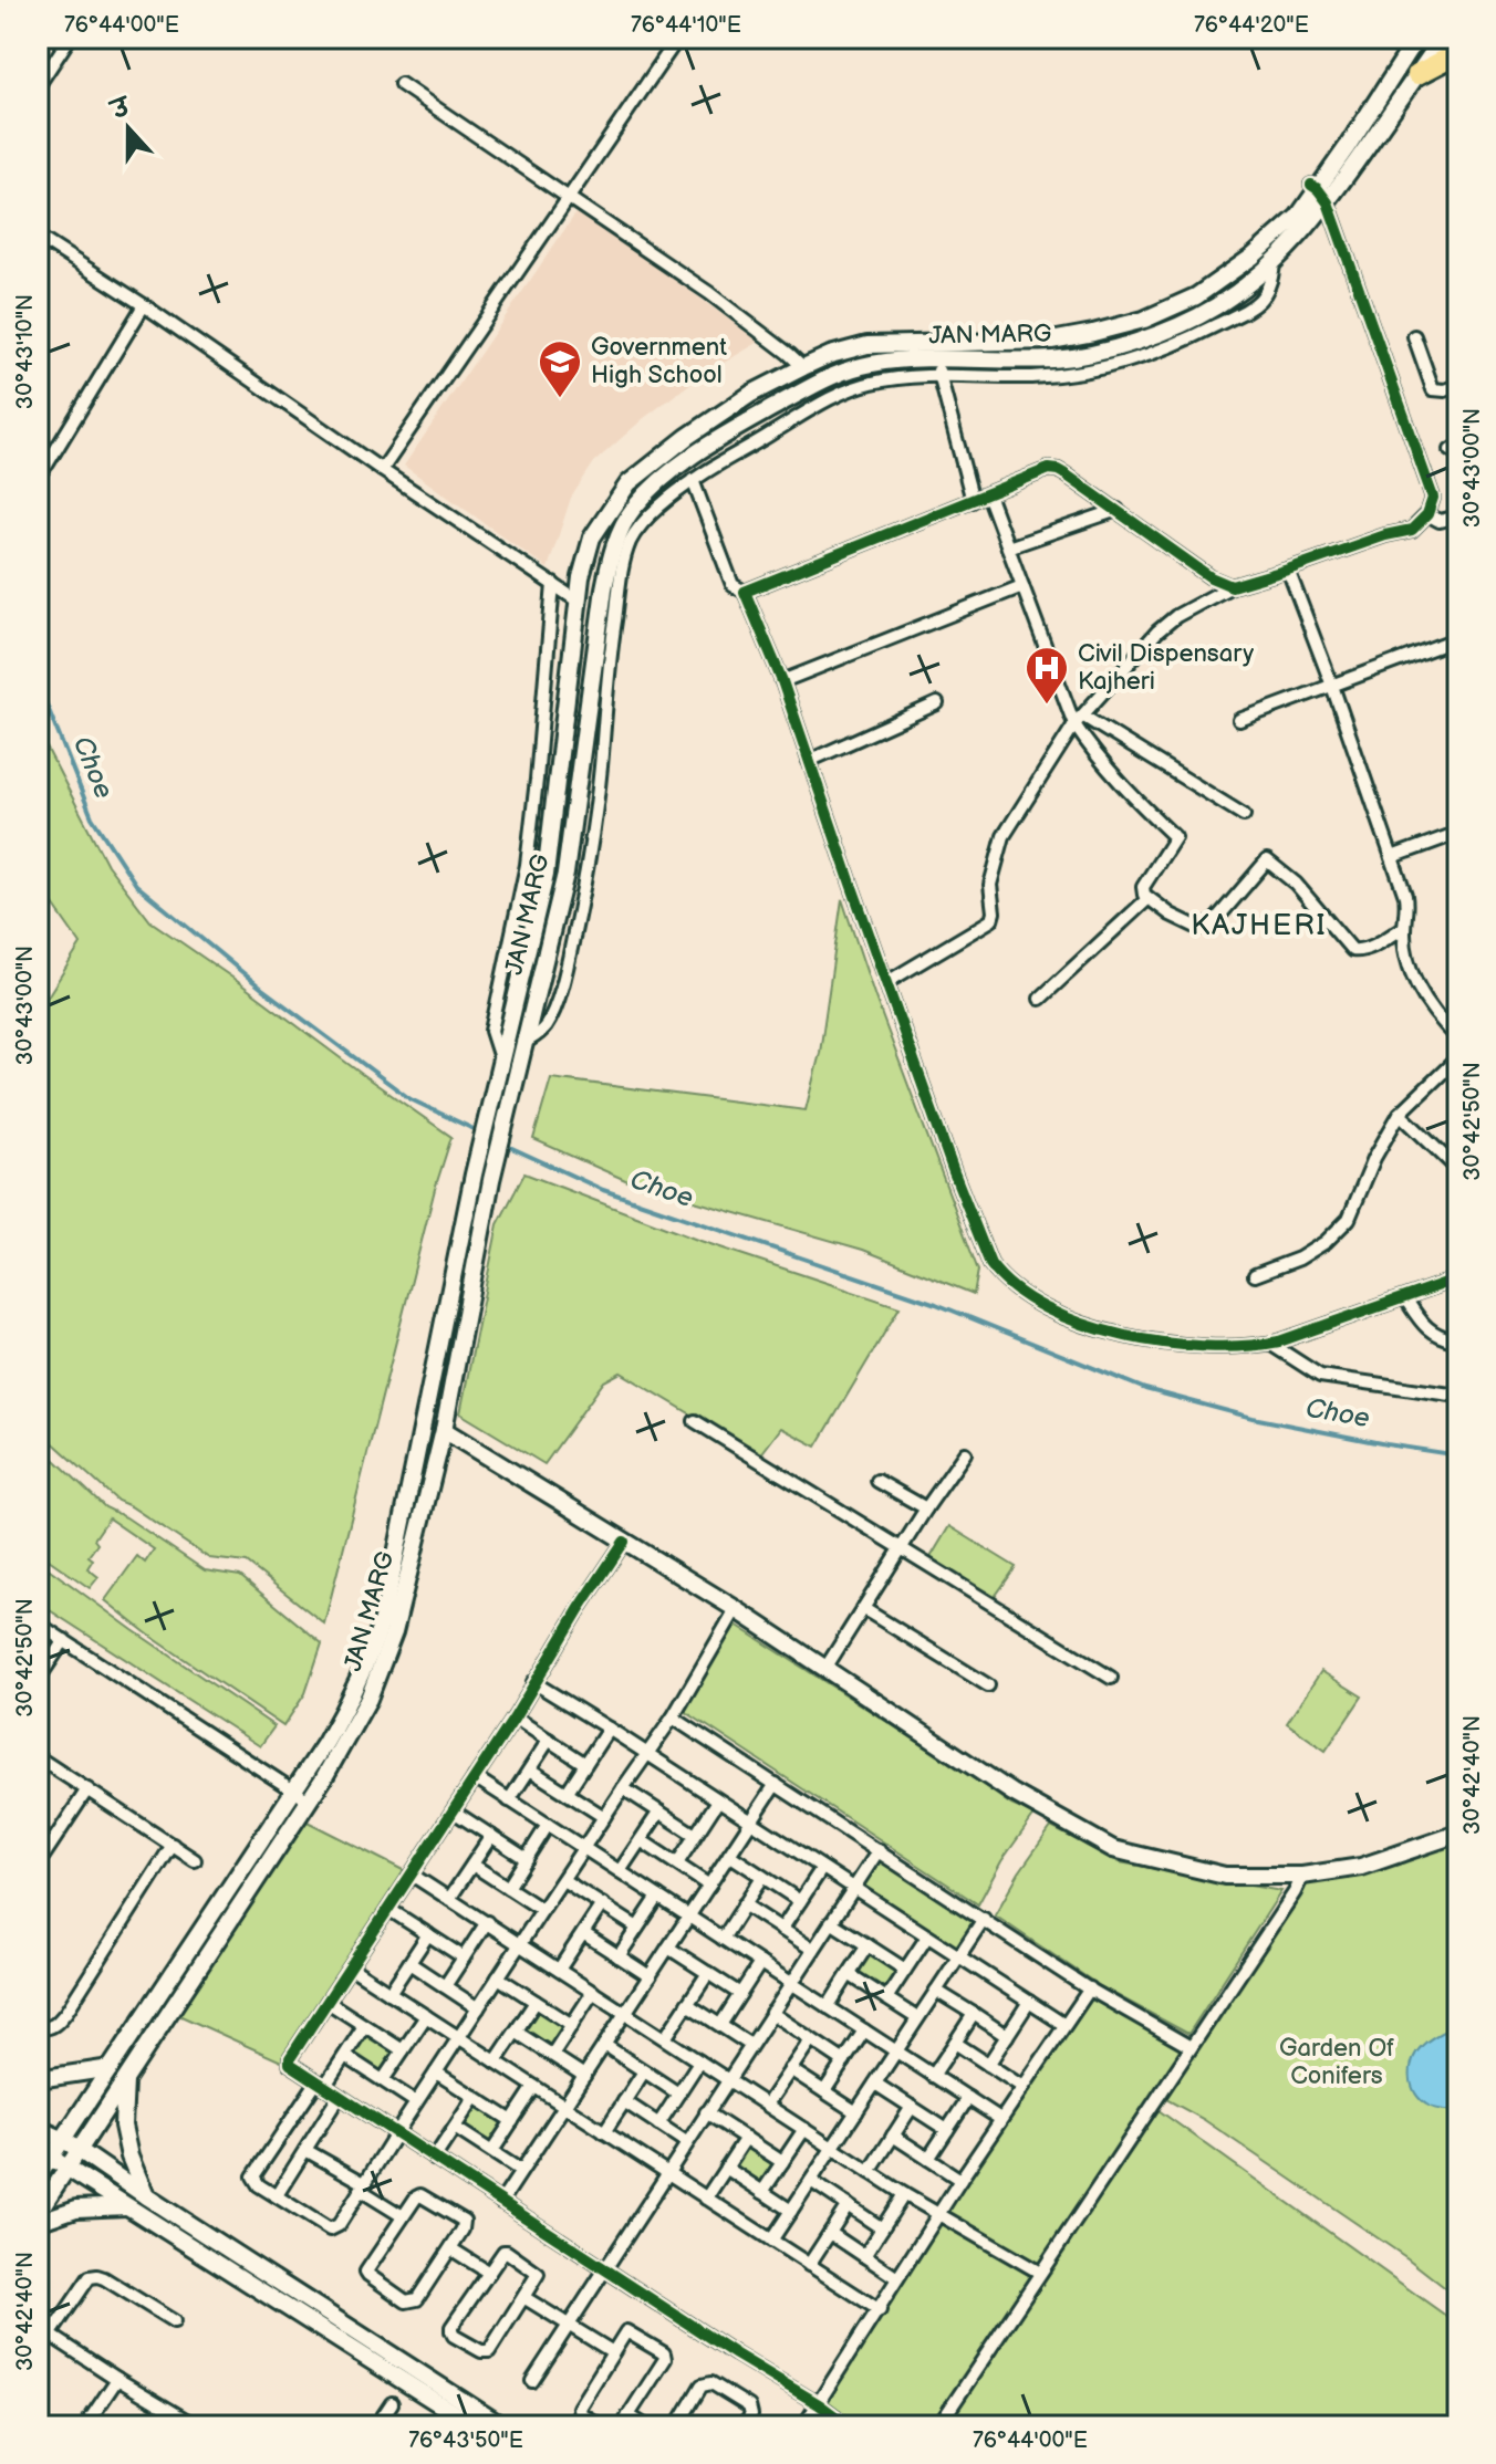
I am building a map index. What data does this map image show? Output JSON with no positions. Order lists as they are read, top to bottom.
{
  "streets": {
    "main road": ["JAN MARG"]
  },
  "districts": ["KAJHERI"],
  "water": ["Choe"],
  "parks": ["Garden Of Conifers"],
  "places": {
    "school or university": ["Government High School"],
    "hospital": ["Civil Dispensary Kajheri"]
  },
  "north": "top",
  "coordinates": [
    "76°44'00\"E",
    "76°44'10\"E",
    "76°44'20\"E",
    "30°43'10\"N",
    "30°43'00\"N",
    "30°42'50\"N",
    "30°42'40\"N",
    "76°43'50\"E"
  ]
}
